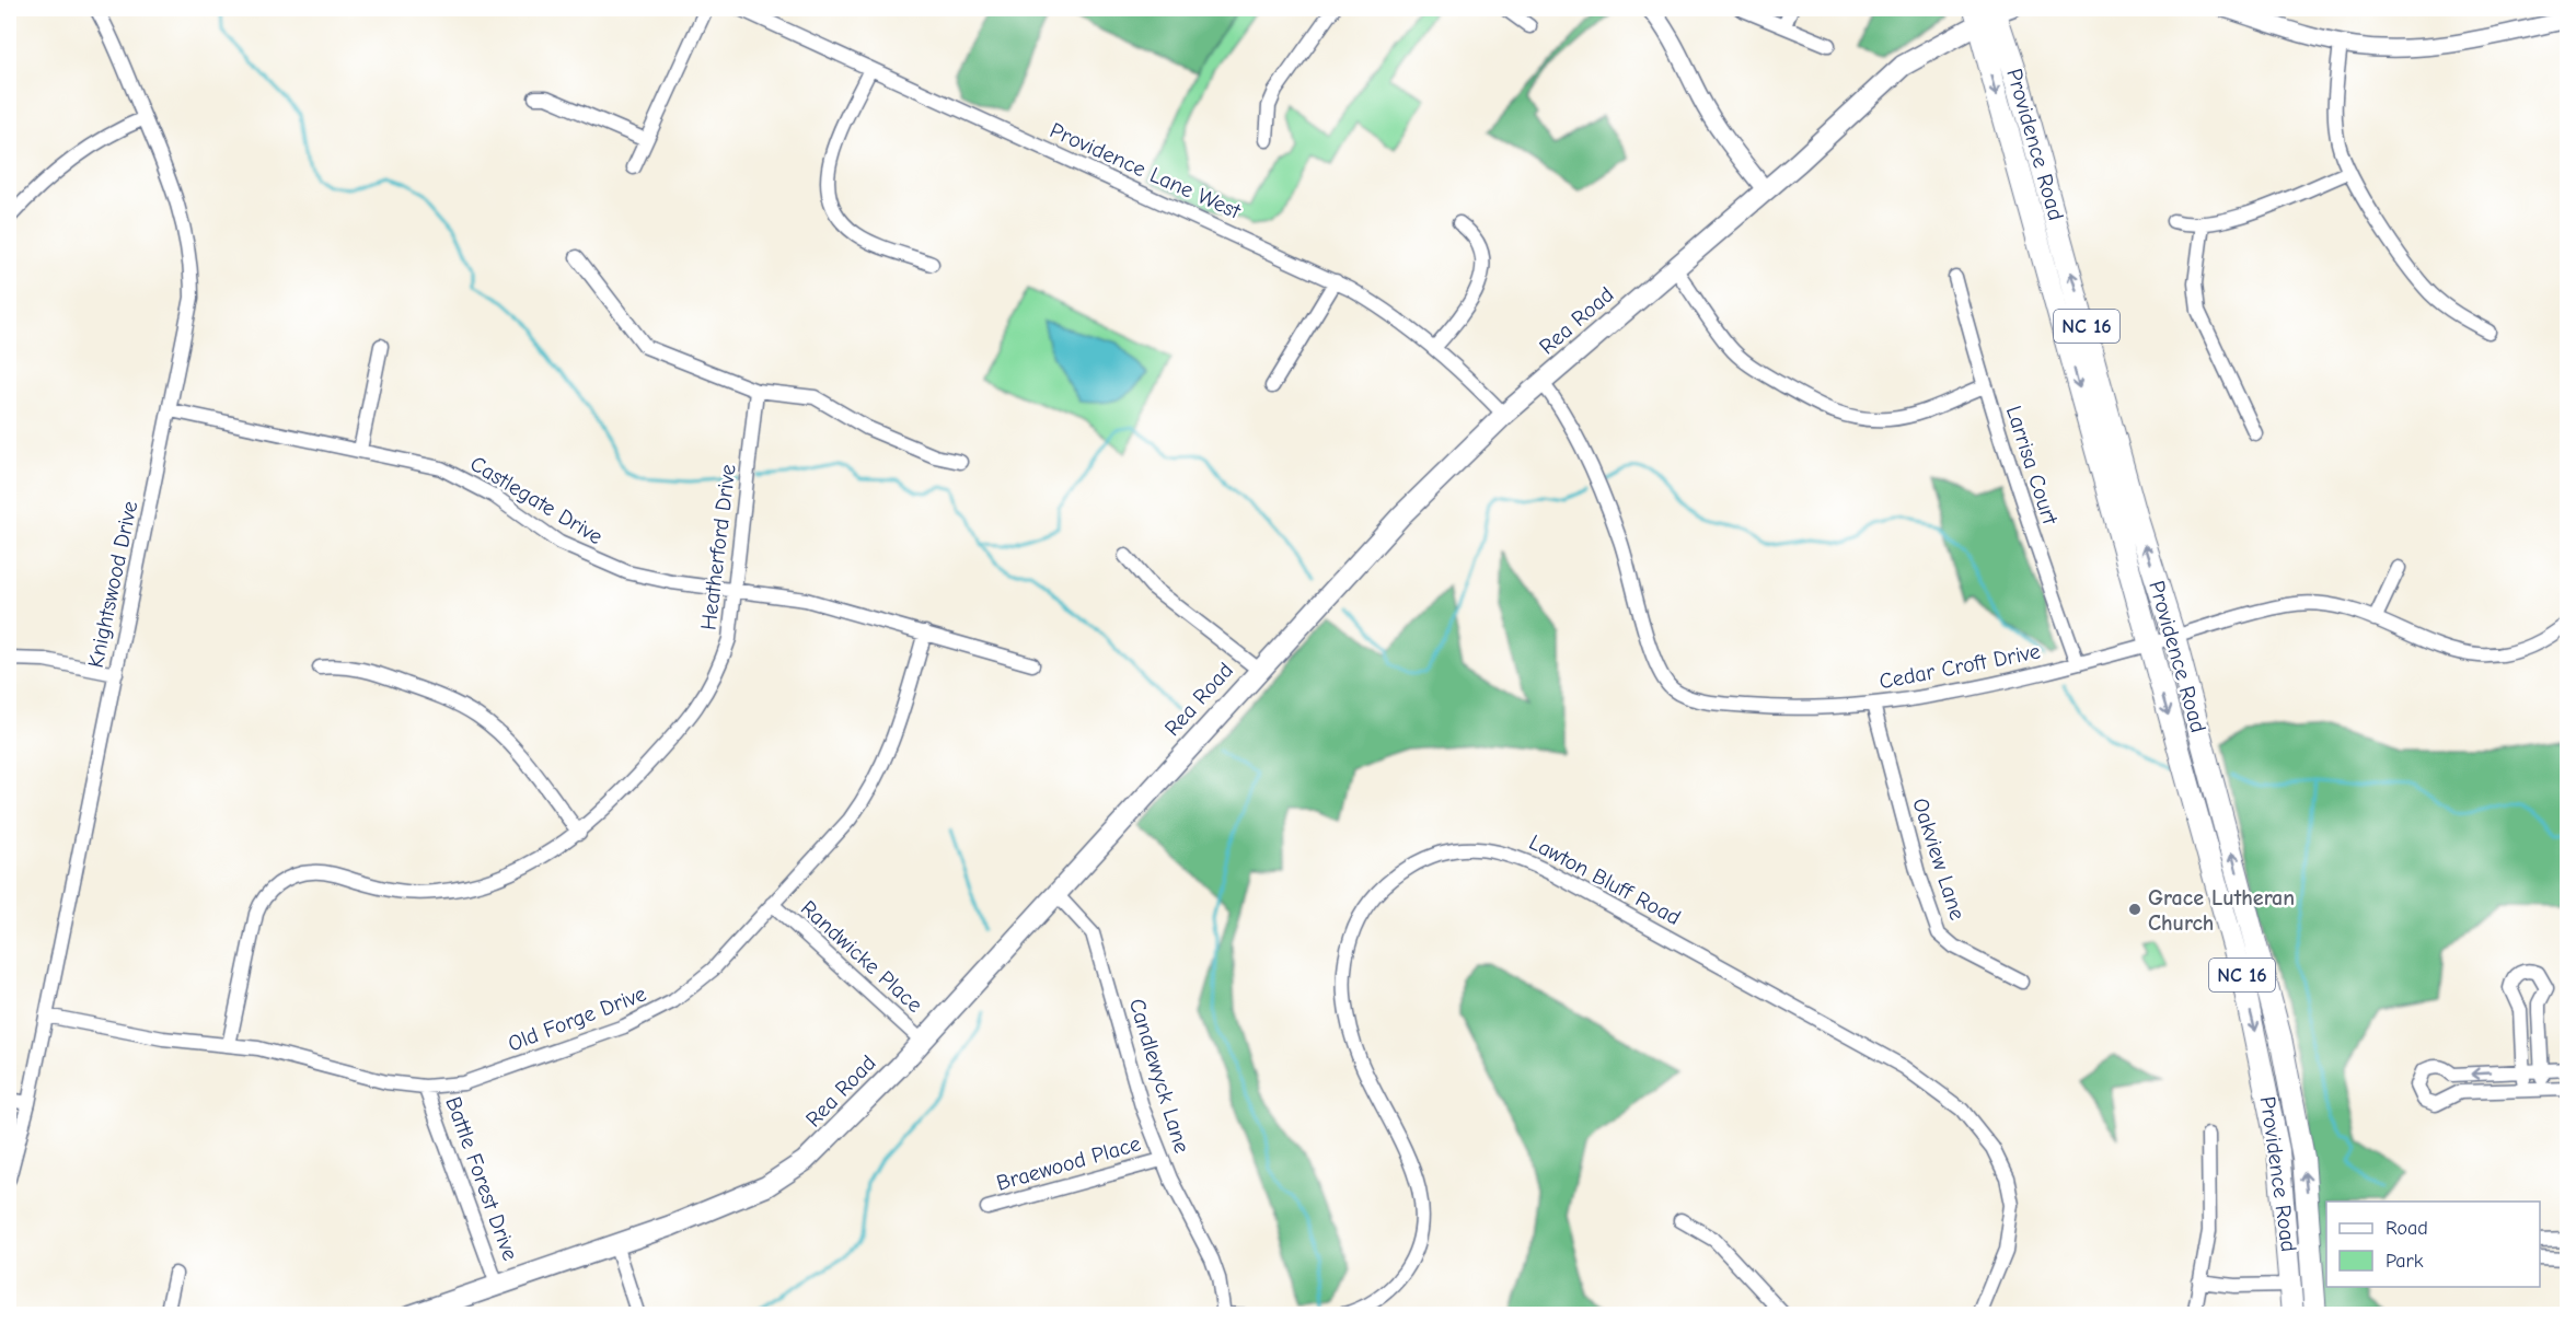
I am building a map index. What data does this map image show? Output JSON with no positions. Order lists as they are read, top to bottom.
{
  "streets": {
    "main road": ["Providence Road", "Rea Road", "NC 16"],
    "street": [
      "Providence Lane West",
      "Larrisa Court",
      "Castlegate Drive",
      "Heatherford Drive",
      "Knightswood Drive",
      "Cedar Croft Drive",
      "Oakview Lane",
      "Lawton Bluff Road",
      "Randwicke Place",
      "Old Forge Drive",
      "Candlewyck Lane",
      "Braewood Place",
      "Battle Forest Drive"
    ]
  },
  "crossings": [
    ["Providence Road", "Rea Road"],
    ["Providence Road", "Cedar Croft Drive"],
    ["Providence Lane West", "Rea Road"],
    ["Rea Road", "Cedar Croft Drive"],
    ["Rea Road", "Randwicke Place"],
    ["Rea Road", "Candlewyck Lane"],
    ["Rea Road", "Battle Forest Drive"],
    ["Larrisa Court", "Cedar Croft Drive"],
    ["Castlegate Drive", "Heatherford Drive"],
    ["Castlegate Drive", "Knightswood Drive"],
    ["Castlegate Drive", "Old Forge Drive"],
    ["Heatherford Drive", "Old Forge Drive"],
    ["Knightswood Drive", "Old Forge Drive"],
    ["Cedar Croft Drive", "Oakview Lane"],
    ["Randwicke Place", "Old Forge Drive"],
    ["Old Forge Drive", "Battle Forest Drive"],
    ["Candlewyck Lane", "Braewood Place"]
  ],
  "places": ["Grace Lutheran Church"],
  "legend": ["Road", "Park"]
}
